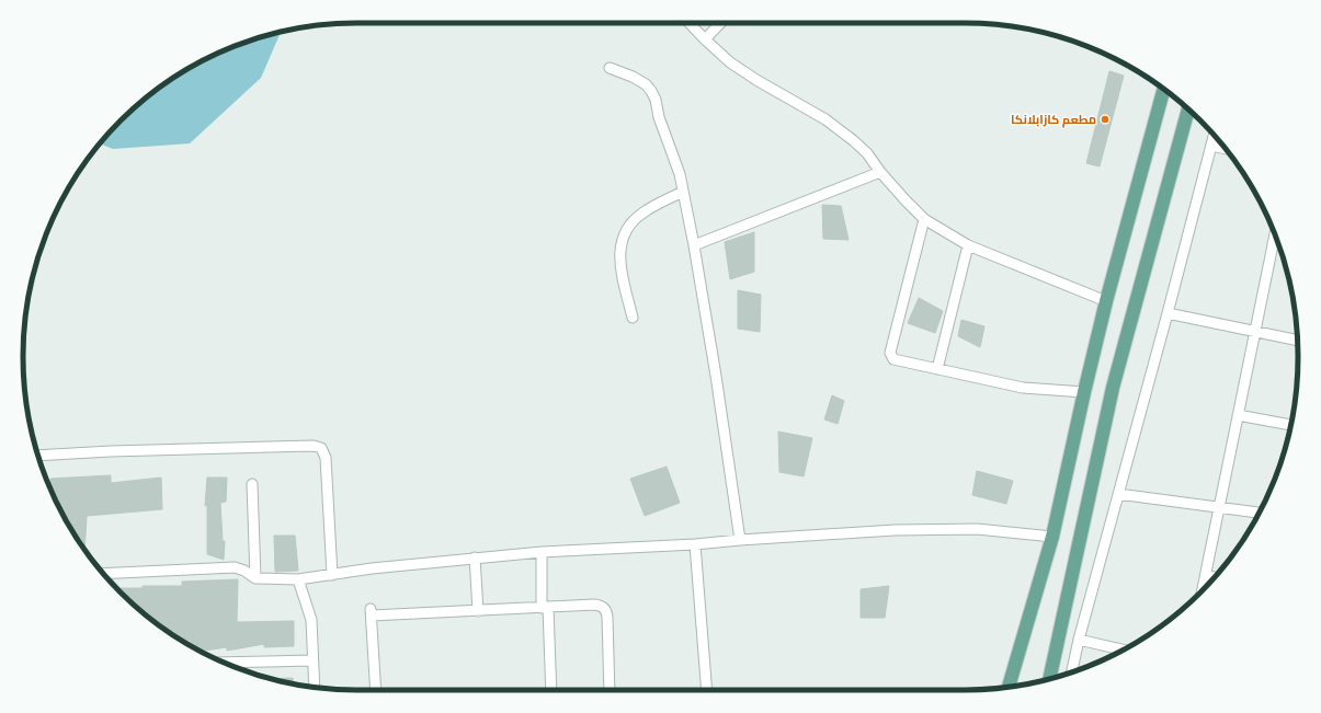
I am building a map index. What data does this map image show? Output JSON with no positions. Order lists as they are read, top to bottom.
{
  "places": ["مطعم كازابلانكا"]
}
